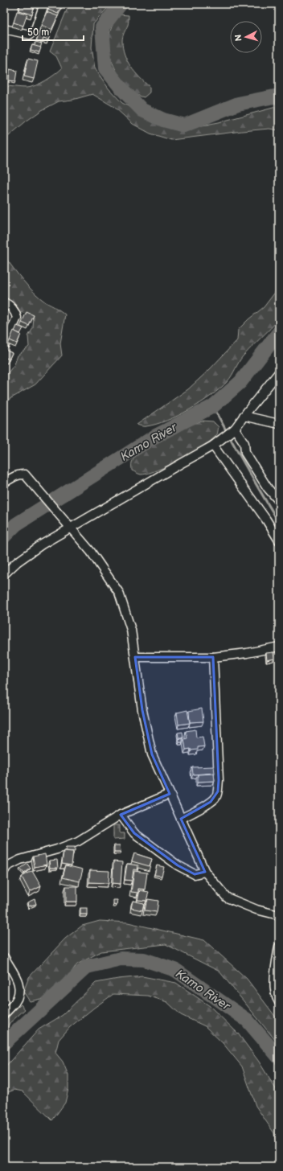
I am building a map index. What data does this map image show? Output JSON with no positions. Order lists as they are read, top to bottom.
{
  "water": ["Kamo River"],
  "scale_bar": "50 m",
  "north": "left"
}
